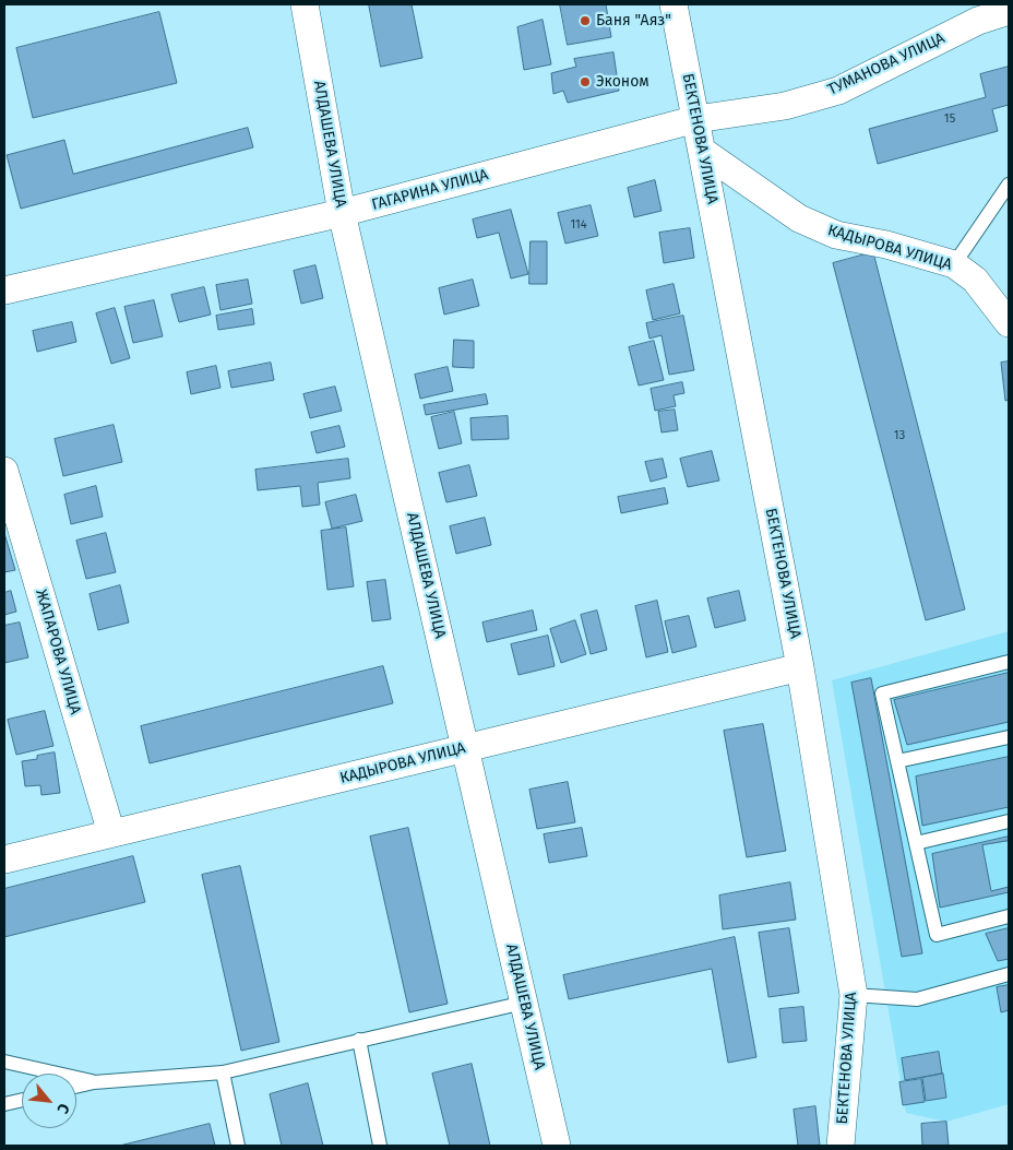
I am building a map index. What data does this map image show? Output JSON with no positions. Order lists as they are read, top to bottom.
{
  "streets": {
    "street": [
      "ТУМАНОВА УЛИЦА",
      "БЕКТЕНОВА УЛИЦА",
      "АЛДАШЕВА УЛИЦА",
      "ГАГАРИНА УЛИЦА",
      "КАДЫРОВА УЛИЦА",
      "ЖАПАРОВА УЛИЦА"
    ]
  },
  "crossings": [
    ["ТУМАНОВА УЛИЦА", "БЕКТЕНОВА УЛИЦА"],
    ["ТУМАНОВА УЛИЦА", "ГАГАРИНА УЛИЦА"],
    ["БЕКТЕНОВА УЛИЦА", "ГАГАРИНА УЛИЦА"],
    ["БЕКТЕНОВА УЛИЦА", "КАДЫРОВА УЛИЦА"],
    ["АЛДАШЕВА УЛИЦА", "ГАГАРИНА УЛИЦА"],
    ["АЛДАШЕВА УЛИЦА", "КАДЫРОВА УЛИЦА"],
    ["КАДЫРОВА УЛИЦА", "ЖАПАРОВА УЛИЦА"]
  ],
  "places": ["Баня \"Аяз\"", "Эконом"],
  "house_numbers": ["15", "114", "13"],
  "north": "bottom right"
}
